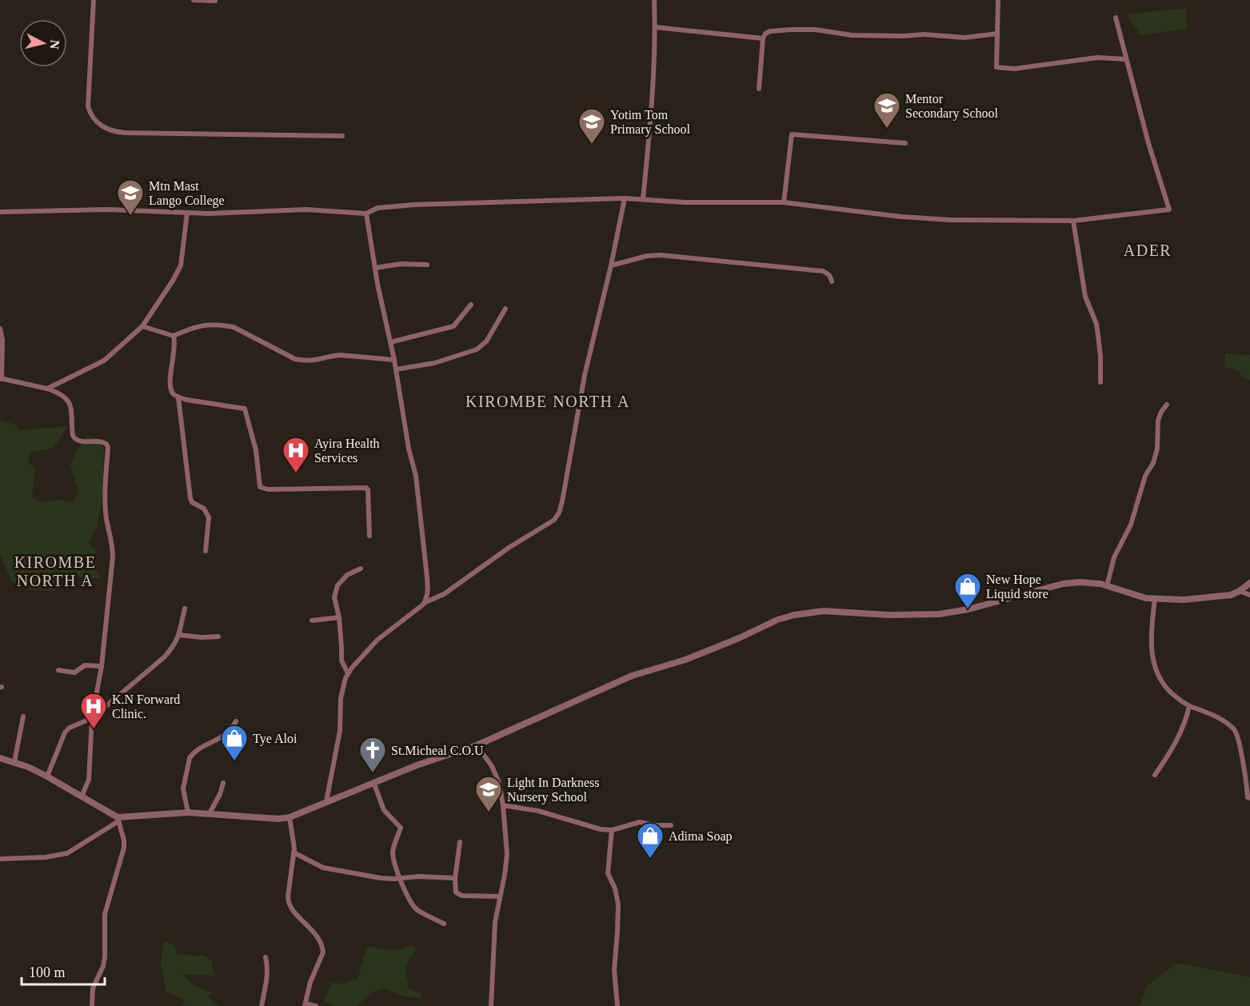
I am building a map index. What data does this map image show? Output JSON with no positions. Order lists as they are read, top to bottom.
{
  "districts": ["ADER", "KIROMBE NORTH A", "KIROMBE NORTH A"],
  "places": {
    "school or university": [
      "Mentor Secondary School",
      "Yotim Tom Primary School",
      "Mtn Mast Lango College",
      "Light In Darkness Nursery School"
    ],
    "hospital": ["Ayira Health Services", "K.N Forward Clinic."],
    "shop": ["New Hope Liquid store", "Tye Aloi", "Adima Soap"],
    "church": ["St.Micheal C.O.U"]
  },
  "scale_bar": "100 m",
  "north": "right"
}
